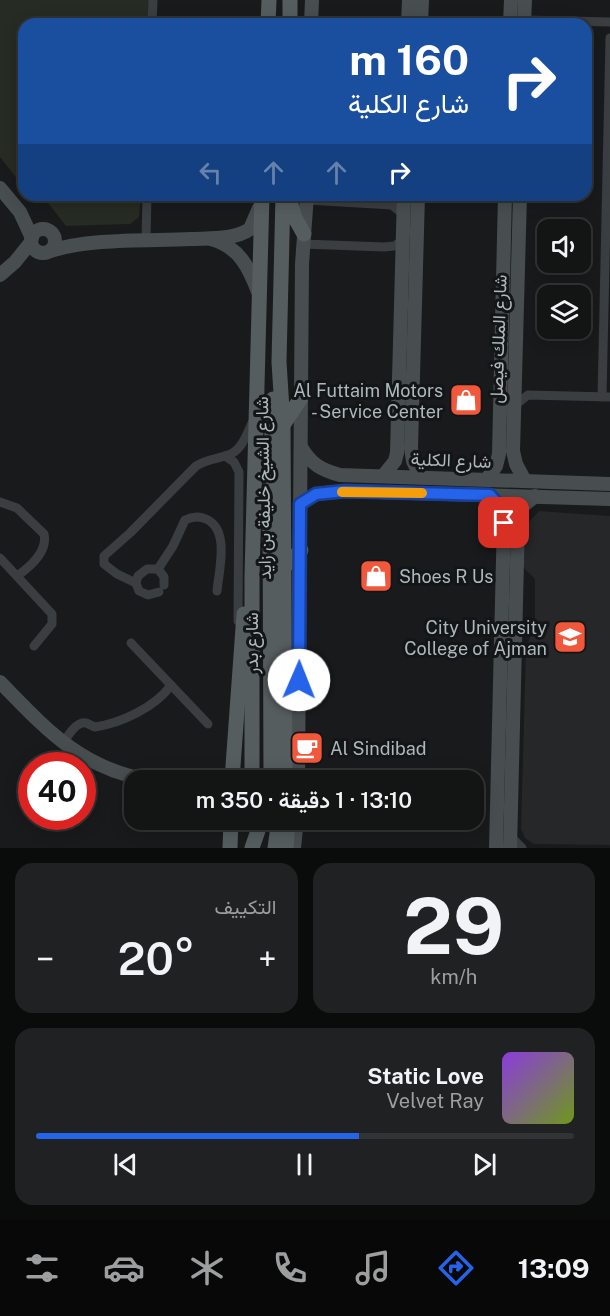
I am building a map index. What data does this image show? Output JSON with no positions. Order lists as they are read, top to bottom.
{
  "streets": {
    "main road": ["شارع الشيخ خليفة بن زايد", "شارع بدر"],
    "street": ["شارع الملك فيصل", "شارع الكلية"]
  },
  "crossings": [
    ["شارع الملك فيصل", "شارع الكلية"],
    ["شارع الشيخ خليفة بن زايد", "شارع بدر"]
  ],
  "places": {
    "shop": ["Al Futtaim Motors - Service Center", "Shoes R Us"],
    "school or university": ["City University College of Ajman"],
    "cafe": ["Al Sindibad"]
  },
  "page": {
    "turn": ["160 m", "شارع الكلية"],
    "limit": "40",
    "trip": "13:10 · 1 دقيقة · 350 m",
    "tile": [
      ["29", "km/h"],
      "التكييف"
    ],
    "heat": ["−", "20°", "+"],
    "song": ["Static Love", "Velvet Ray"],
    "tabs": "13:09"
  }
}
